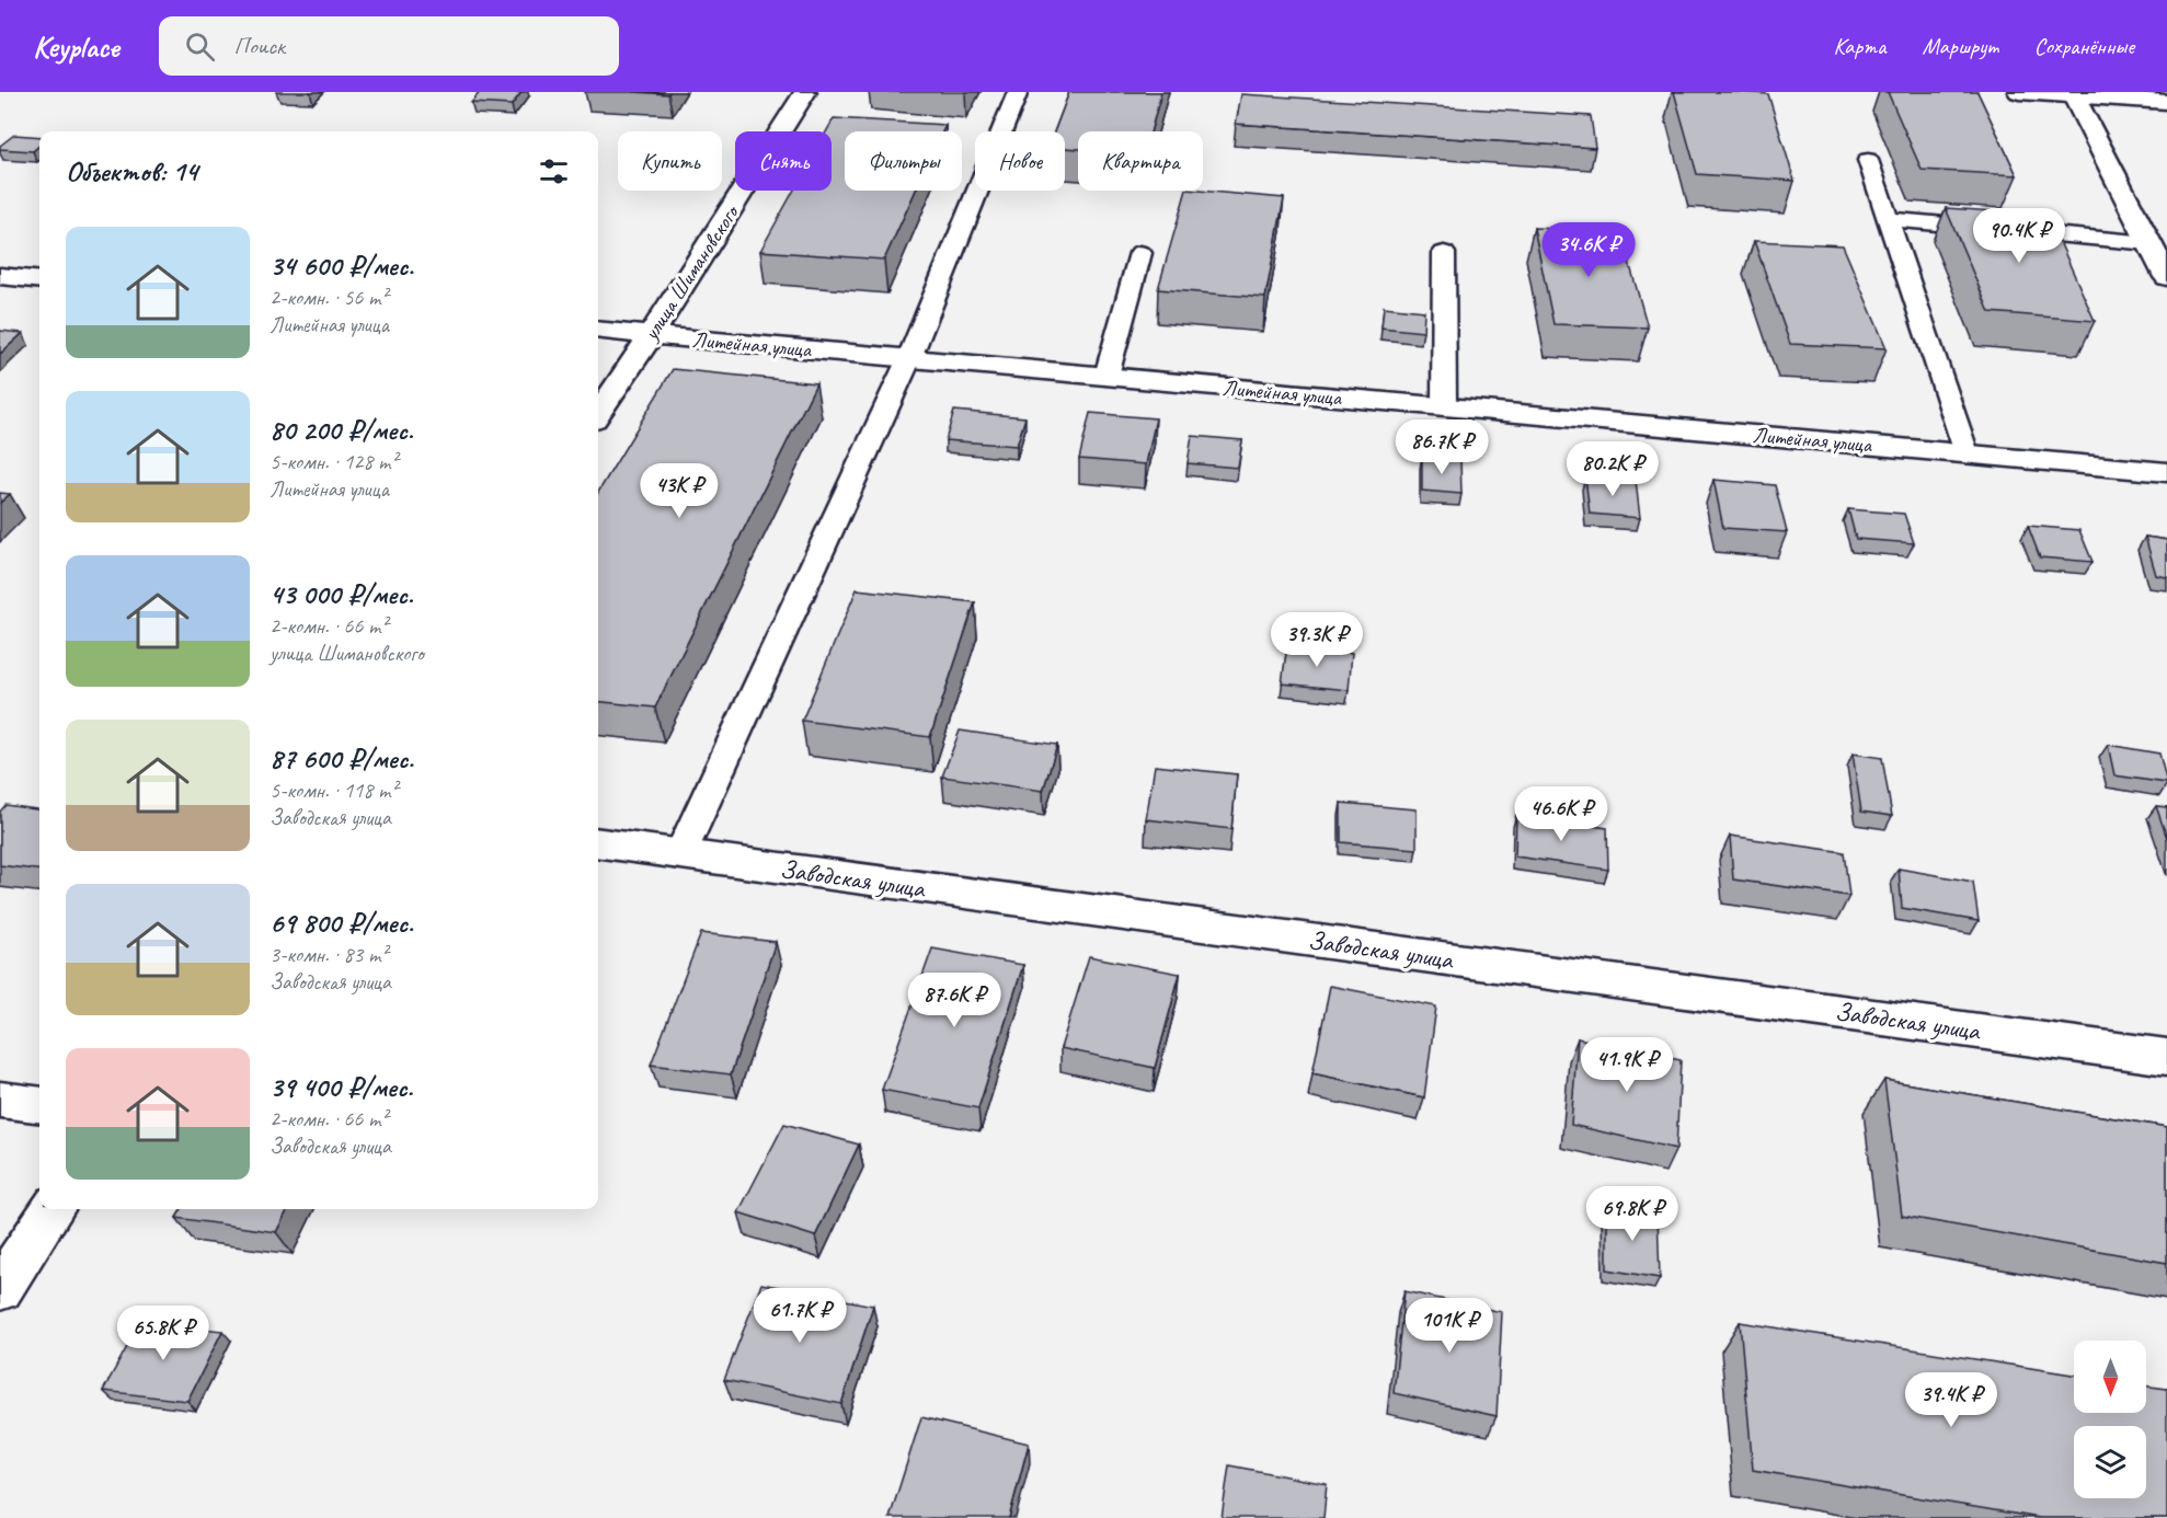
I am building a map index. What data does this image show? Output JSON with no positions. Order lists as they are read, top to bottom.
{
  "streets": {
    "street": ["улица Шимановского", "Литейная улица", "Заводская улица"]
  },
  "crossings": [
    ["улица Шимановского", "Литейная улица"]
  ],
  "north": "bottom",
  "page": {
    "header": "Keyplace",
    "search": "Поиск",
    "nav": ["Карта", "Маршрут", "Сохранённые"],
    "chip": [
      "Купить",
      "Снять",
      "Фильтры",
      "Новое",
      "Квартира"
    ],
    "heading": "Объектов: 14",
    "price": [
      "90.4K ₽",
      "34.6K ₽",
      "86.7K ₽",
      "80.2K ₽",
      "43K ₽",
      "39.3K ₽",
      "46.6K ₽",
      "87.6K ₽",
      "41.9K ₽",
      "69.8K ₽",
      "61.7K ₽",
      "101K ₽",
      "65.8K ₽",
      "39.4K ₽"
    ],
    "list": [
      {
        "name": "34 600 ₽/мес.",
        "note": "2-комн. · 56 m² · Литейная улица"
      },
      {
        "name": "80 200 ₽/мес.",
        "note": "5-комн. · 128 m² · Литейная улица"
      },
      {
        "name": "43 000 ₽/мес.",
        "note": "2-комн. · 66 m² · улица Шимановского"
      },
      {
        "name": "87 600 ₽/мес.",
        "note": "5-комн. · 118 m² · Заводская улица"
      },
      {
        "name": "69 800 ₽/мес.",
        "note": "3-комн. · 83 m² · Заводская улица"
      },
      {
        "name": "39 400 ₽/мес.",
        "note": "2-комн. · 66 m² · Заводская улица"
      }
    ]
  }
}
